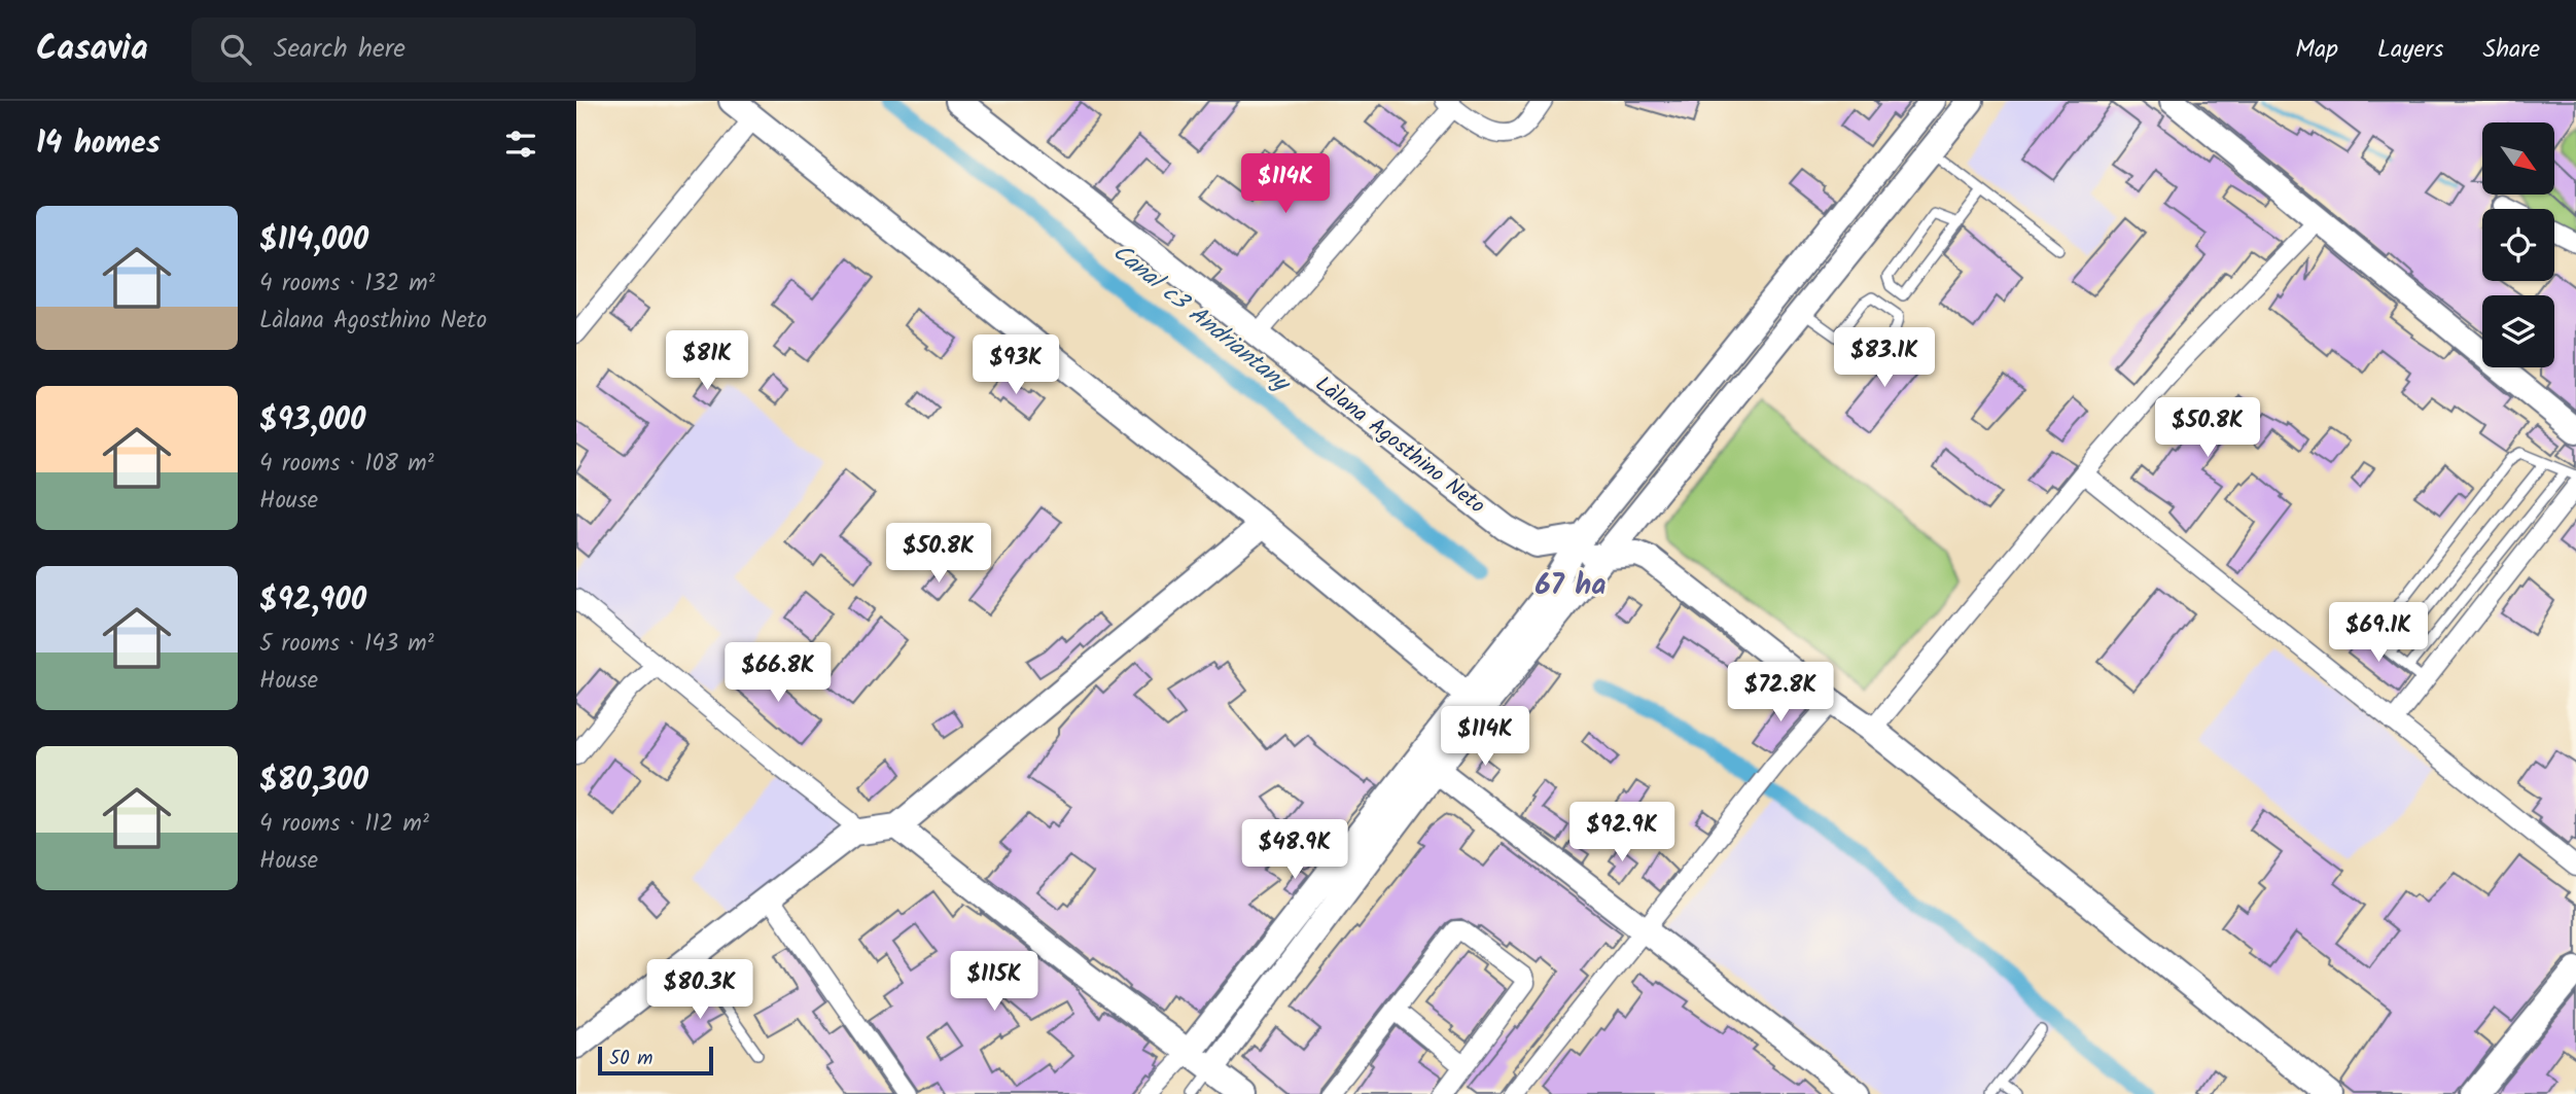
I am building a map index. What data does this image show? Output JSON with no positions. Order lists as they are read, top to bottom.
{
  "streets": {
    "street": ["Làlana Agosthino Neto"]
  },
  "districts": ["67 ha"],
  "water": ["Canal c3 Andriantany"],
  "scale_bar": "50 m",
  "north": "bottom right",
  "page": {
    "header": "Casavia",
    "search": "Search here",
    "nav": ["Map", "Layers", "Share"],
    "heading": "14 homes",
    "price": [
      "$114K",
      "$83.1K",
      "$81K",
      "$93K",
      "$50.8K",
      "$50.8K",
      "$69.1K",
      "$66.8K",
      "$72.8K",
      "$114K",
      "$92.9K",
      "$48.9K",
      "$115K",
      "$80.3K"
    ],
    "list": [
      {
        "name": "$114,000",
        "note": "4 rooms · 132 m² · Làlana Agosthino Neto"
      },
      {
        "name": "$93,000",
        "note": "4 rooms · 108 m² · House"
      },
      {
        "name": "$92,900",
        "note": "5 rooms · 143 m² · House"
      },
      {
        "name": "$80,300",
        "note": "4 rooms · 112 m² · House"
      }
    ],
    "scale": "50 m"
  }
}
